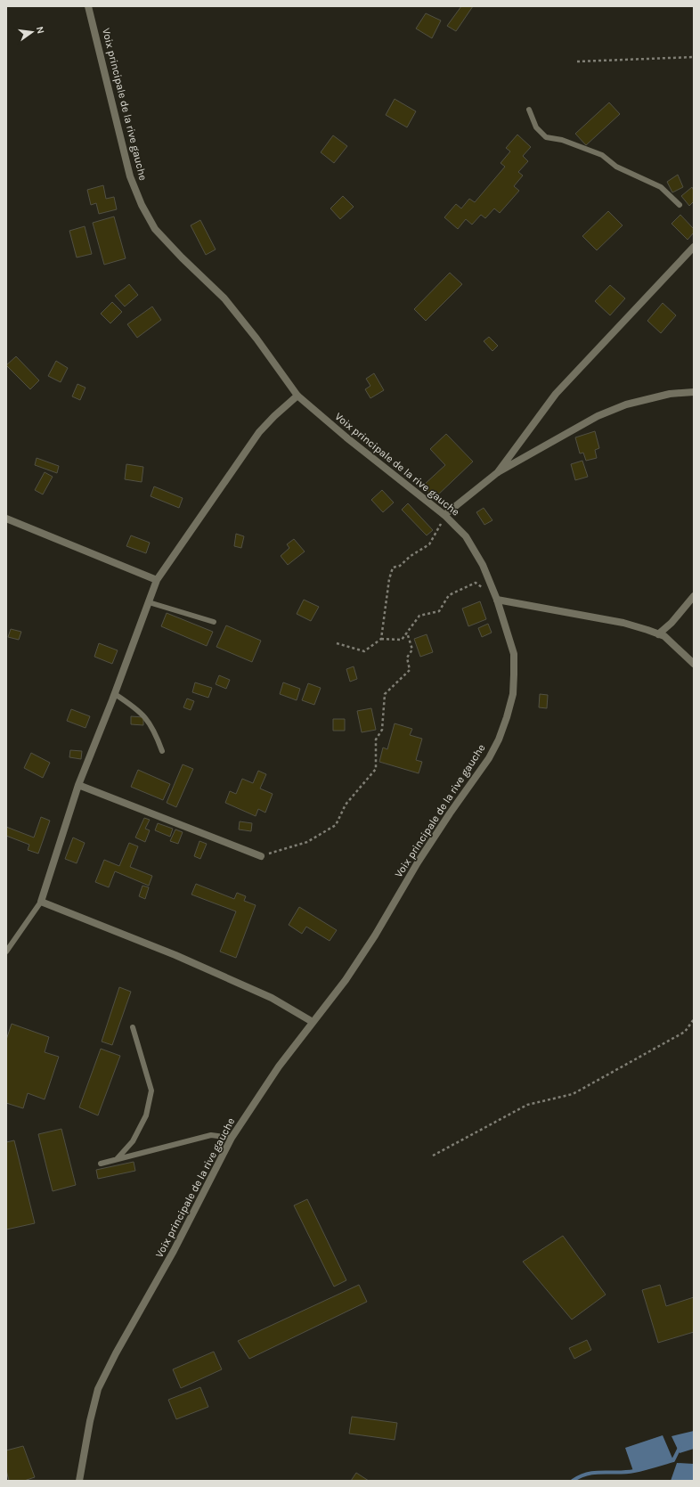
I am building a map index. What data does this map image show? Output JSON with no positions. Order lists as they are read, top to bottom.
{
  "streets": {
    "street": ["Voix principale de la rive gauche"]
  },
  "north": "right"
}
